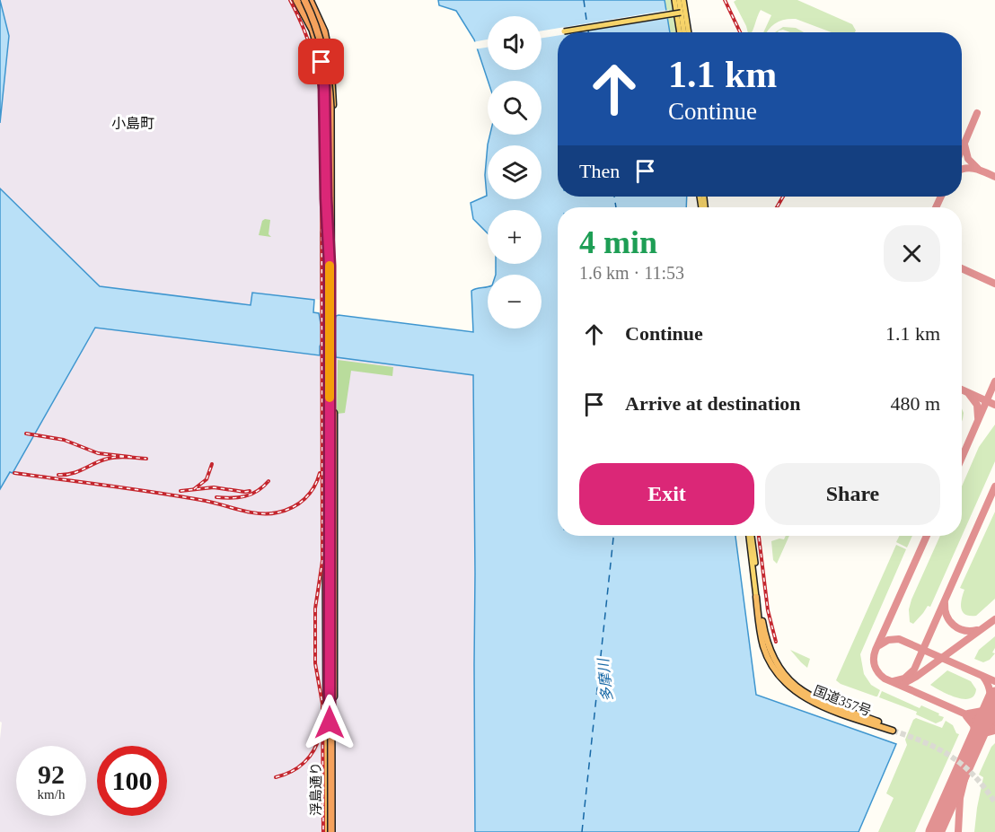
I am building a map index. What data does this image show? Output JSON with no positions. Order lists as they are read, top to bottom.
{
  "streets": {
    "highway": ["国道357号", "浮島通り"]
  },
  "districts": ["小島町"],
  "water": ["多摩川"],
  "page": {
    "map_buttons": ["+", "−"],
    "turn": ["1.1 km", "Continue"],
    "then": "Then",
    "heading": ["4 min", "1.6 km · 11:53"],
    "list": [
      {
        "name": "Continue",
        "value": "1.1 km"
      },
      {
        "name": "Arrive at destination",
        "value": "480 m"
      }
    ],
    "buttons": ["Exit", "Share"],
    "speed": "92 km/h",
    "limit": "100"
  }
}
